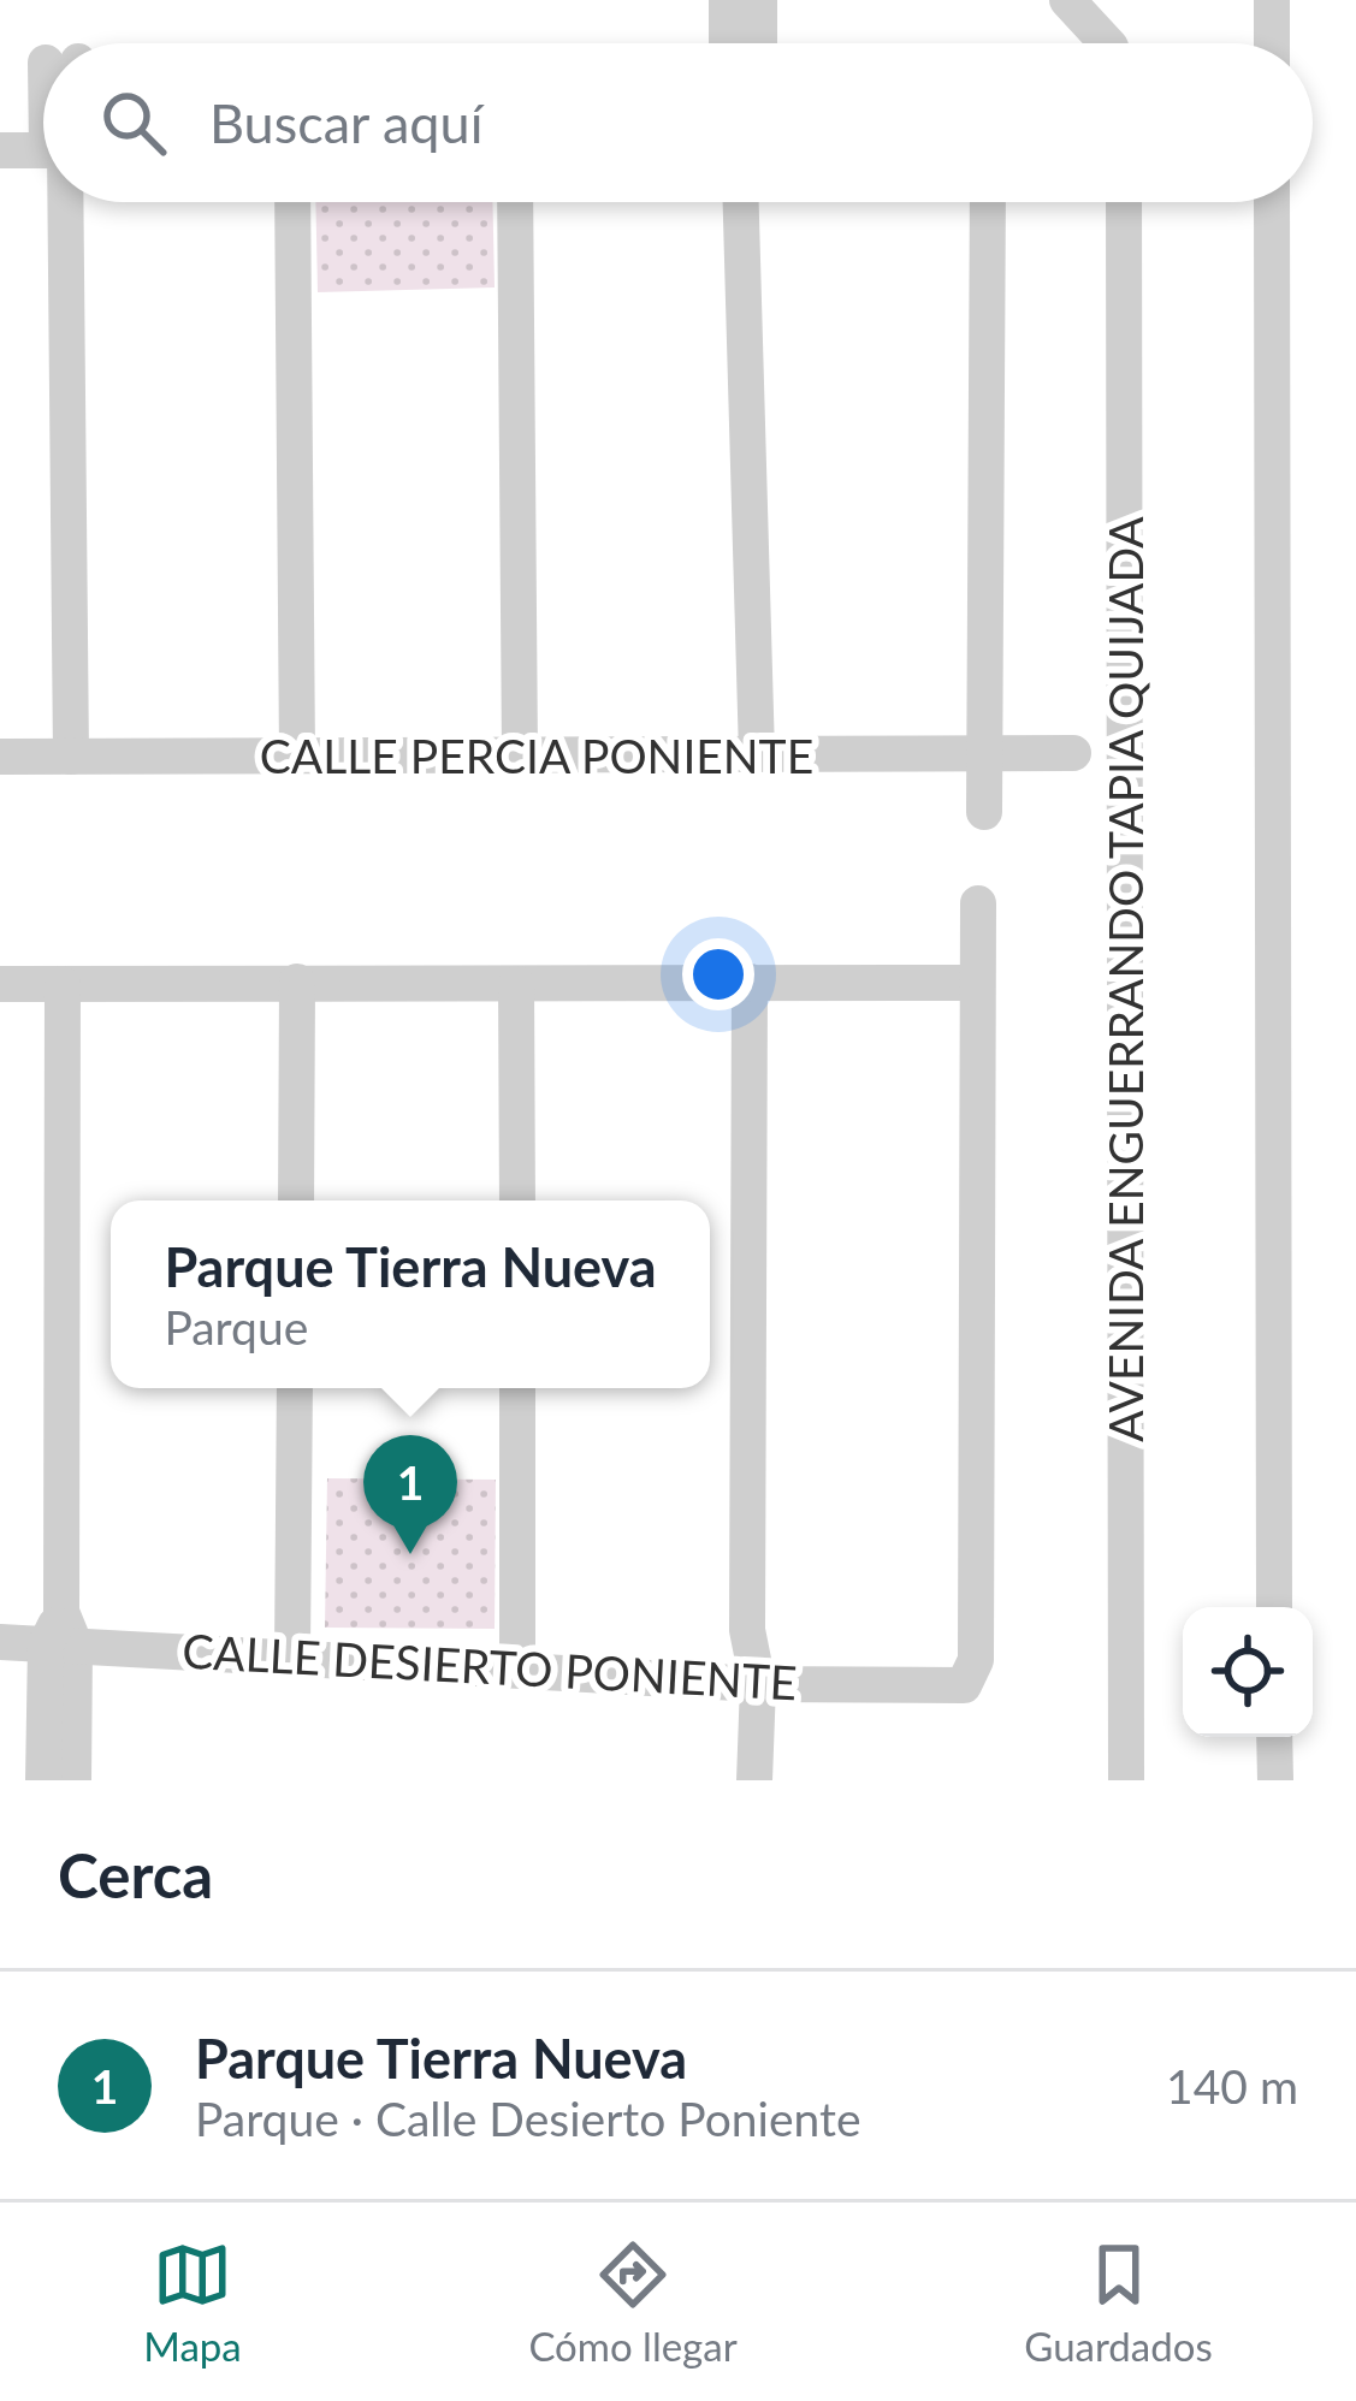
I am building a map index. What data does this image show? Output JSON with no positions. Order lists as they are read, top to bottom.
{
  "streets": {
    "street": ["CALLE PERCIA PONIENTE", "AVENIDA ENGUERRANDO TAPIA QUIJADA", "CALLE DESIERTO PONIENTE"]
  },
  "page": {
    "search": "Buscar aquí",
    "popup": ["Parque Tierra Nueva", "Parque"],
    "pins": "1",
    "heading": "Cerca",
    "list": [
      {
        "mark": "1",
        "name": "Parque Tierra Nueva",
        "note": "Parque · Calle Desierto Poniente",
        "value": "140 m"
      }
    ],
    "nav": ["Mapa", "Cómo llegar", "Guardados"]
  }
}
